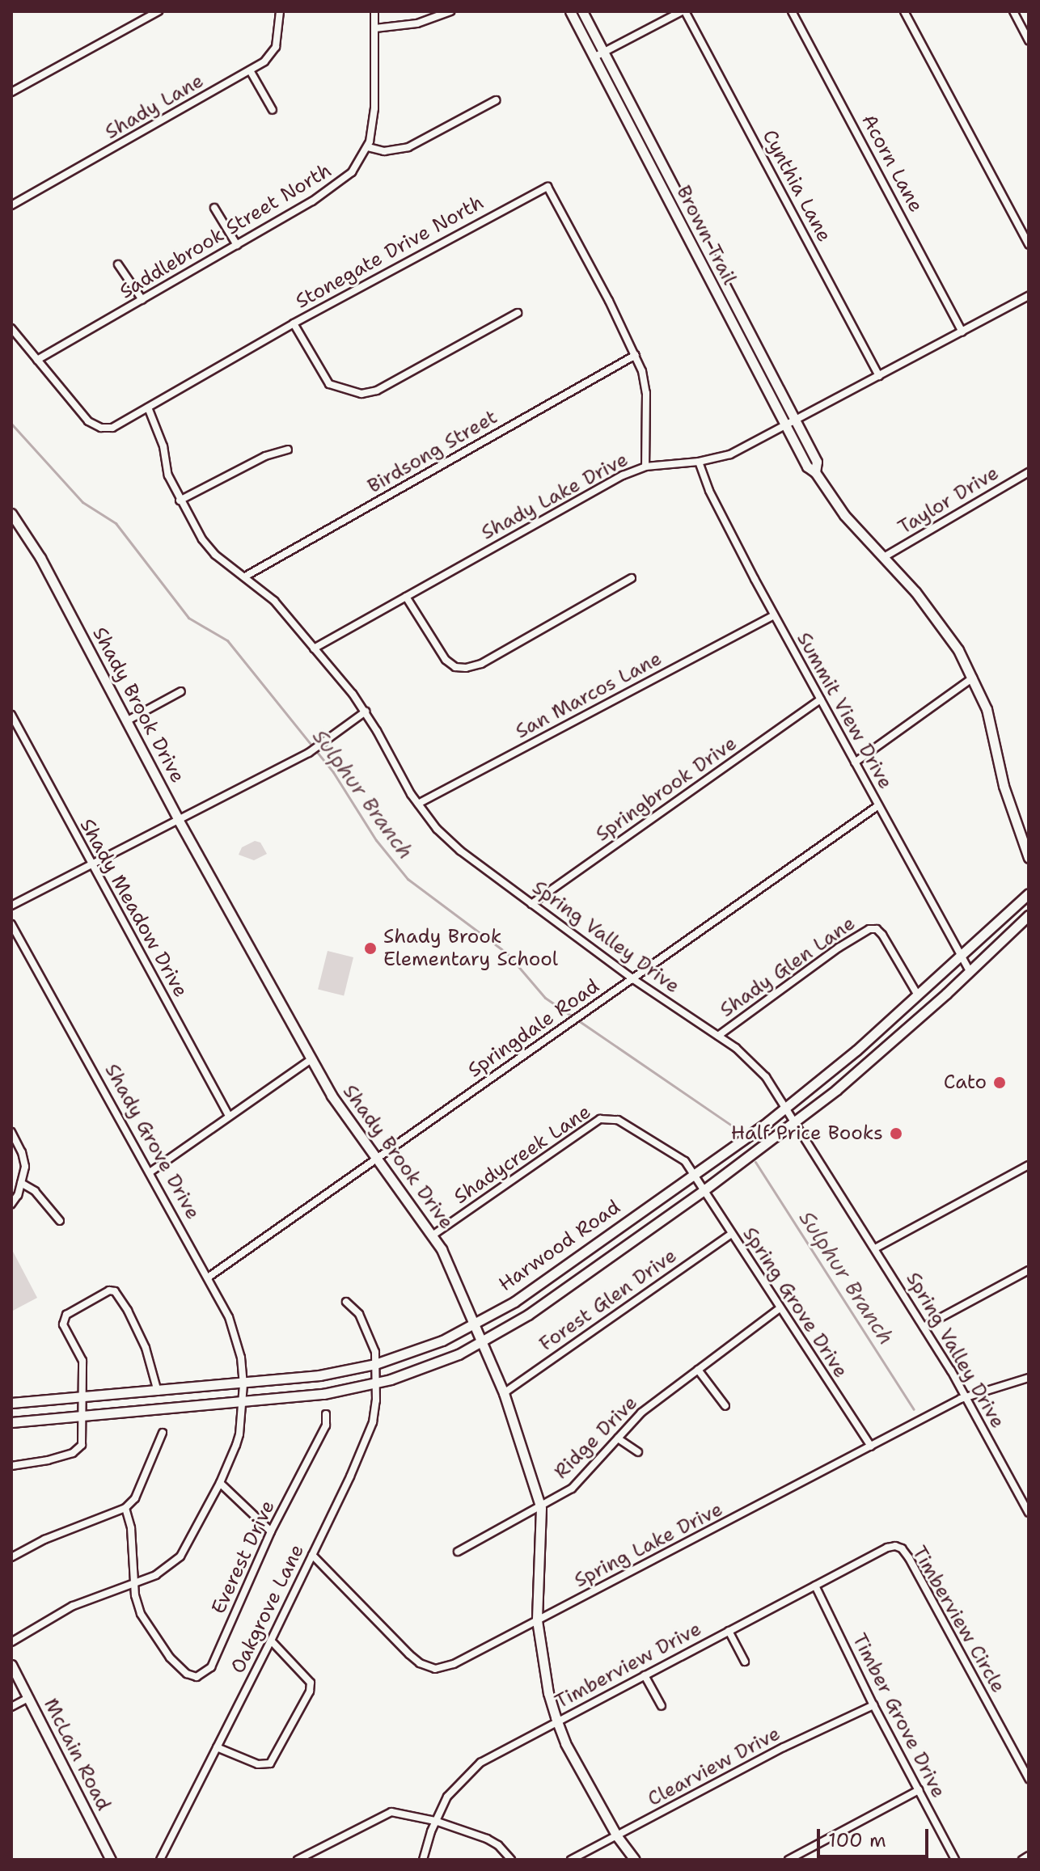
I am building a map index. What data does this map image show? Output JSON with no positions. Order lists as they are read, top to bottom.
{
  "streets": {
    "street": [
      "Shady Lane",
      "Acorn Lane",
      "Cynthia Lane",
      "Saddlebrook Street North",
      "Brown Trail",
      "Stonegate Drive North",
      "Birdsong Street",
      "Shady Lake Drive",
      "Taylor Drive",
      "San Marcos Lane",
      "Shady Brook Drive",
      "Summit View Drive",
      "Springbrook Drive",
      "Shady Meadow Drive",
      "Spring Valley Drive",
      "Shady Glen Lane",
      "Springdale Road",
      "Shady Grove Drive",
      "Shadycreek Lane",
      "Harwood Road",
      "Forest Glen Drive",
      "Spring Grove Drive",
      "Ridge Drive",
      "Spring Lake Drive",
      "Everest Drive",
      "Oakgrove Lane",
      "Timberview Circle",
      "Timberview Drive",
      "Timber Grove Drive",
      "McLain Road",
      "Clearview Drive"
    ]
  },
  "crossings": [
    ["Acorn Lane", "Shady Lake Drive"],
    ["Cynthia Lane", "Shady Lake Drive"],
    ["Saddlebrook Street North", "Stonegate Drive North"],
    ["Brown Trail", "Shady Lake Drive"],
    ["Brown Trail", "Taylor Drive"],
    ["Stonegate Drive North", "Birdsong Street"],
    ["Stonegate Drive North", "Shady Lake Drive"],
    ["Stonegate Drive North", "Spring Valley Drive"],
    ["Birdsong Street", "Spring Valley Drive"],
    ["Shady Lake Drive", "Summit View Drive"],
    ["Shady Lake Drive", "Spring Valley Drive"],
    ["San Marcos Lane", "Summit View Drive"],
    ["San Marcos Lane", "Spring Valley Drive"],
    ["Shady Brook Drive", "Springdale Road"],
    ["Shady Brook Drive", "Shadycreek Lane"],
    ["Shady Brook Drive", "Harwood Road"],
    ["Shady Brook Drive", "Forest Glen Drive"],
    ["Shady Brook Drive", "Ridge Drive"],
    ["Shady Brook Drive", "Spring Lake Drive"],
    ["Shady Brook Drive", "Timberview Drive"],
    ["Shady Brook Drive", "Clearview Drive"],
    ["Summit View Drive", "Springbrook Drive"],
    ["Summit View Drive", "Springdale Road"],
    ["Summit View Drive", "Harwood Road"],
    ["Springbrook Drive", "Spring Valley Drive"],
    ["Spring Valley Drive", "Shady Glen Lane"],
    ["Spring Valley Drive", "Springdale Road"],
    ["Spring Valley Drive", "Harwood Road"],
    ["Spring Valley Drive", "Spring Lake Drive"],
    ["Shady Glen Lane", "Harwood Road"],
    ["Springdale Road", "Shady Grove Drive"],
    ["Shady Grove Drive", "Harwood Road"],
    ["Shady Grove Drive", "Everest Drive"],
    ["Shadycreek Lane", "Harwood Road"],
    ["Shadycreek Lane", "Spring Grove Drive"],
    ["Harwood Road", "Spring Grove Drive"],
    ["Harwood Road", "Oakgrove Lane"],
    ["Forest Glen Drive", "Spring Grove Drive"],
    ["Spring Grove Drive", "Ridge Drive"],
    ["Spring Grove Drive", "Spring Lake Drive"],
    ["Spring Lake Drive", "Oakgrove Lane"],
    ["Timberview Circle", "Timberview Drive"],
    ["Timberview Drive", "Timber Grove Drive"],
    ["Timber Grove Drive", "Clearview Drive"]
  ],
  "water": ["Sulphur Branch"],
  "places": ["Shady Brook Elementary School", "Cato", "Half Price Books"],
  "scale_bar": "100 m"
}
